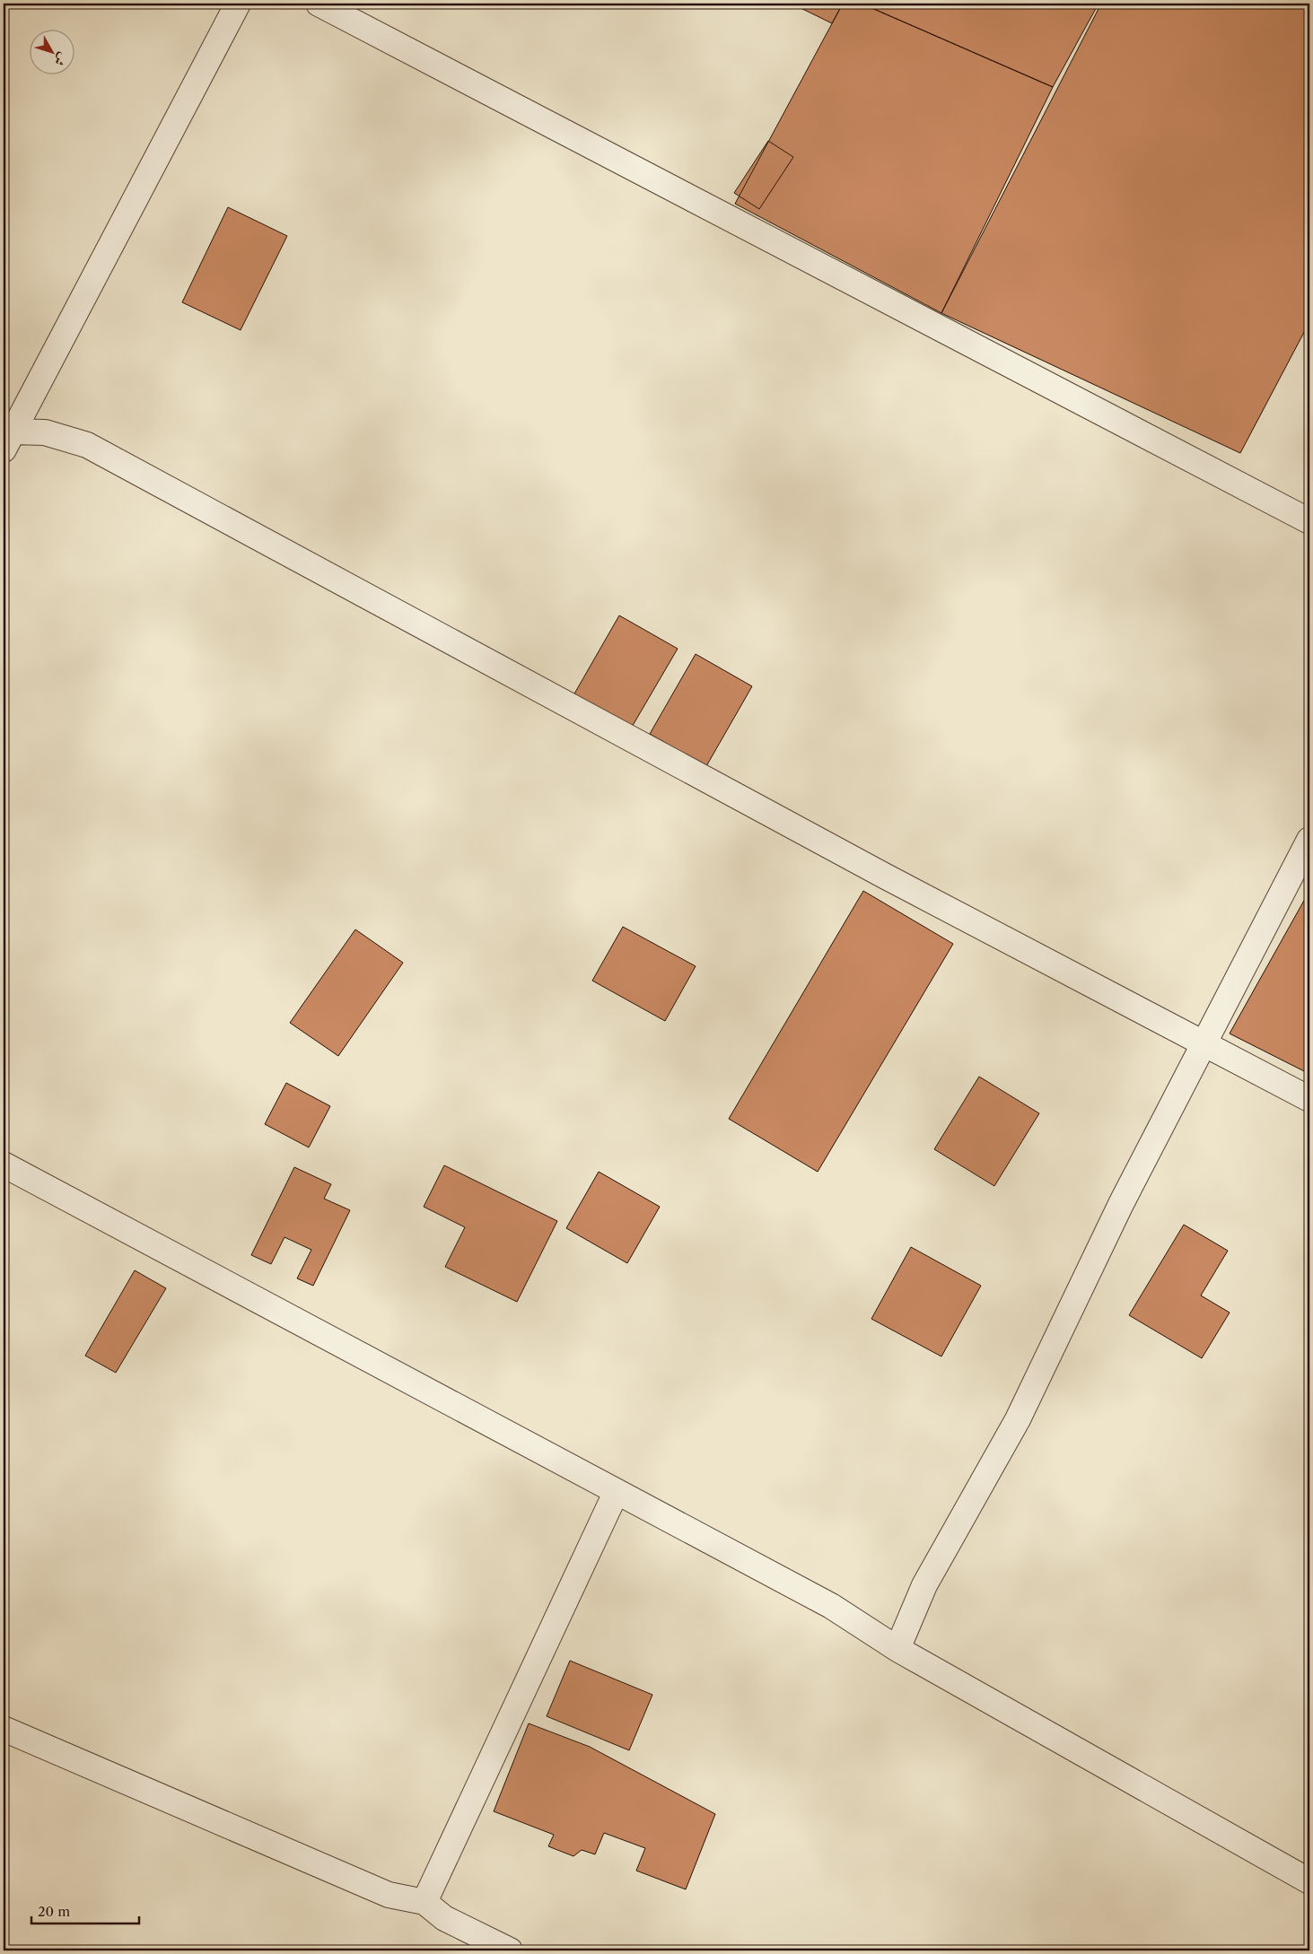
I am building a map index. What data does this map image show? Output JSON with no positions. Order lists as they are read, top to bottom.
{
  "scale_bar": "20 m",
  "north": "bottom right"
}
